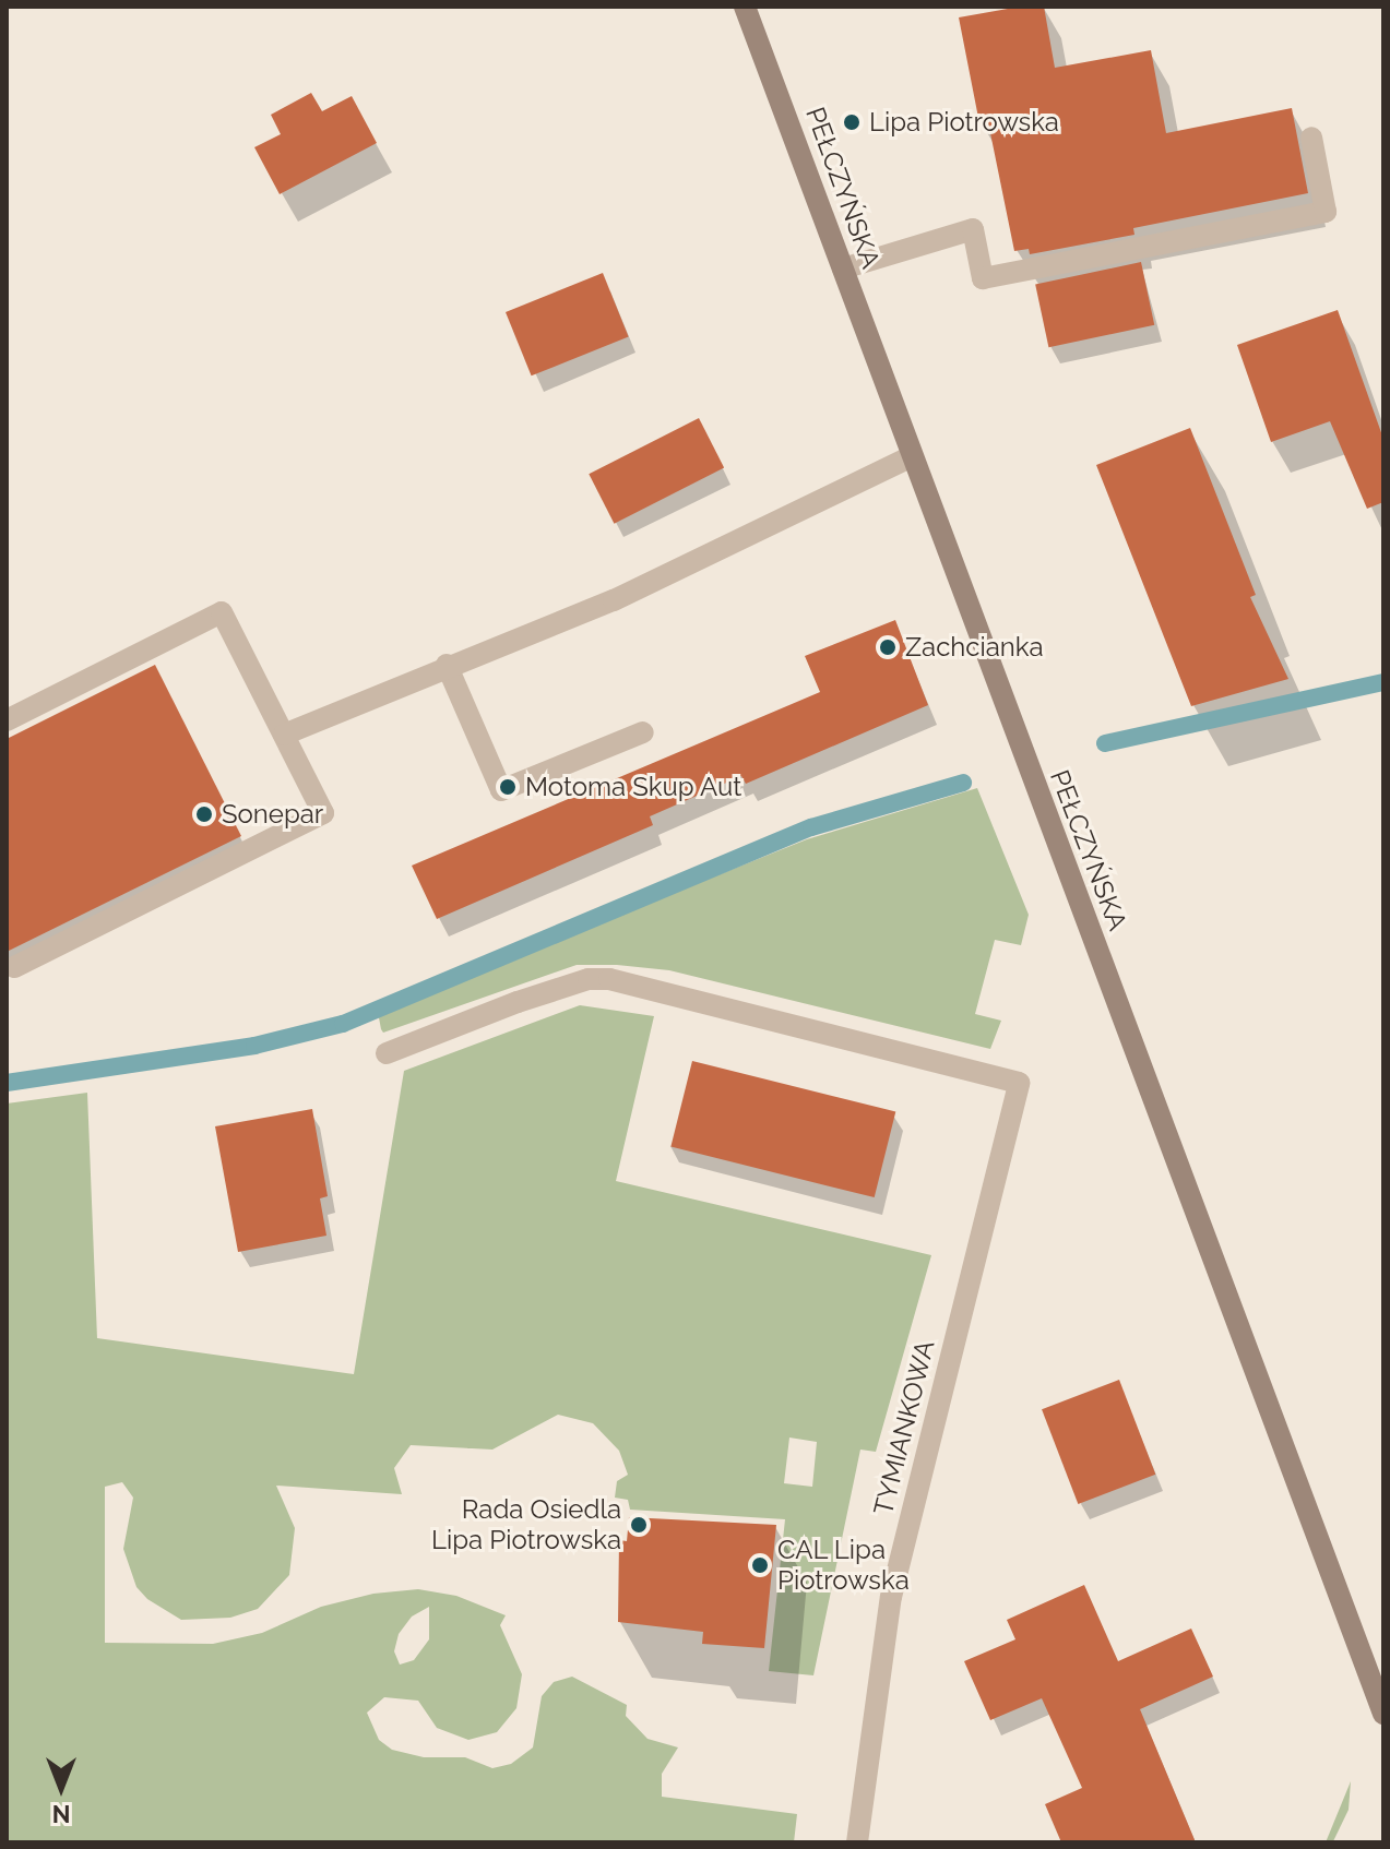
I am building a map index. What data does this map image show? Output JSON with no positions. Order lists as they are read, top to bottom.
{
  "streets": {
    "main road": ["PEŁCZYŃSKA"],
    "street": ["TYMIANKOWA"]
  },
  "places": [
    "Lipa Piotrowska",
    "Zachcianka",
    "Motoma Skup Aut",
    "Sonepar",
    "Rada Osiedla Lipa Piotrowska",
    "CAL Lipa Piotrowska"
  ],
  "north": "bottom"
}
